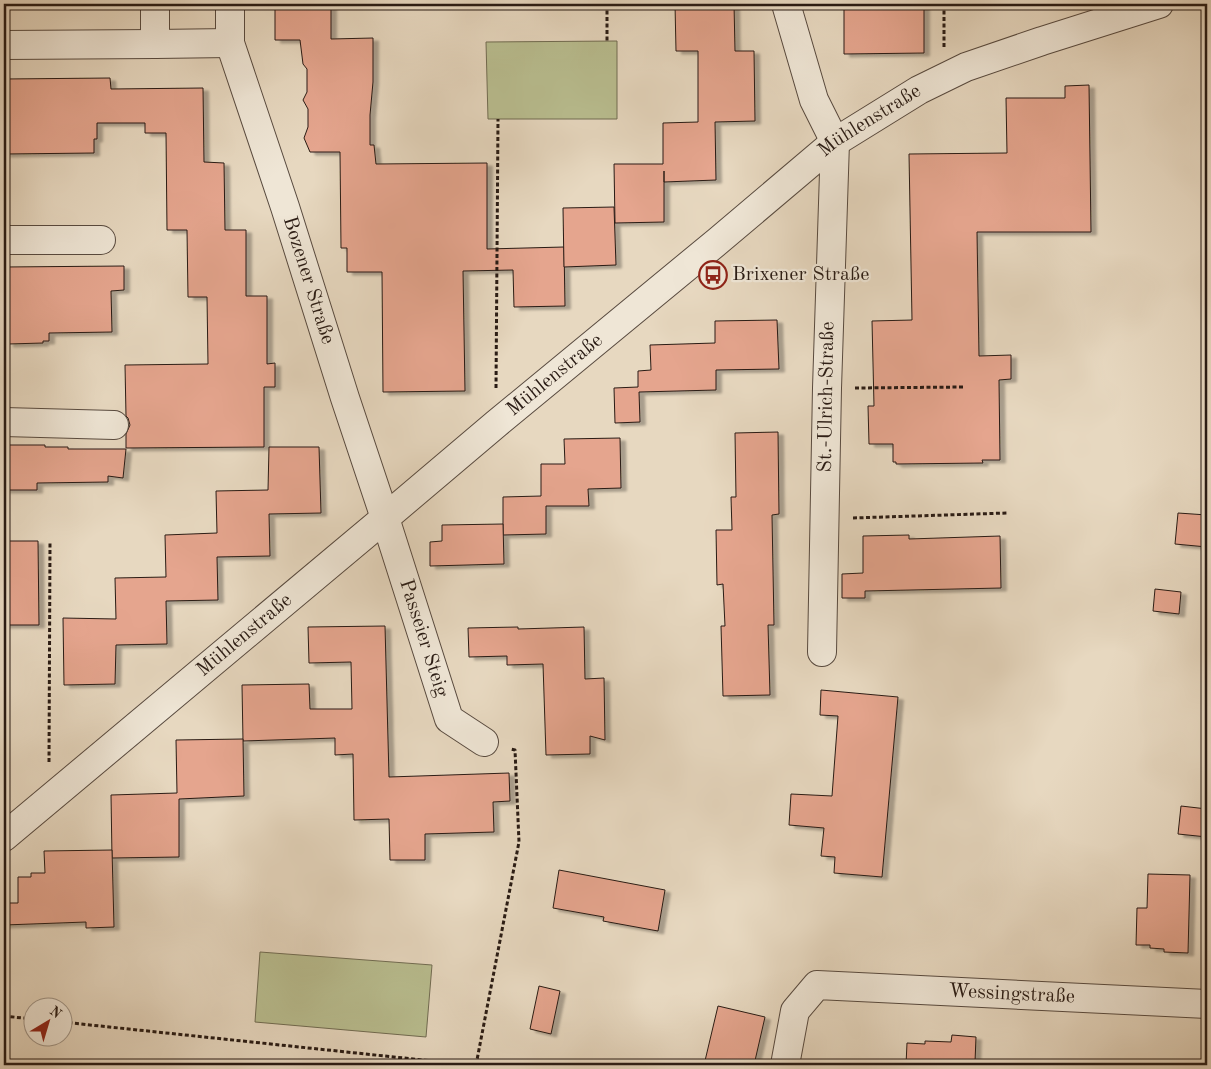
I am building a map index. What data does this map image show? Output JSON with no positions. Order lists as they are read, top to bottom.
{
  "streets": {
    "street": [
      "Mühlenstraße",
      "Bozener Straße",
      "St.-Ulrich-Straße",
      "Passeier Steig",
      "Wessingstraße"
    ]
  },
  "crossings": [
    ["Mühlenstraße", "Bozener Straße"],
    ["Mühlenstraße", "St.-Ulrich-Straße"],
    ["Mühlenstraße", "Passeier Steig"],
    ["Bozener Straße", "Passeier Steig"]
  ],
  "places": {
    "bus stop": ["Brixener Straße"]
  },
  "north": "top right"
}
